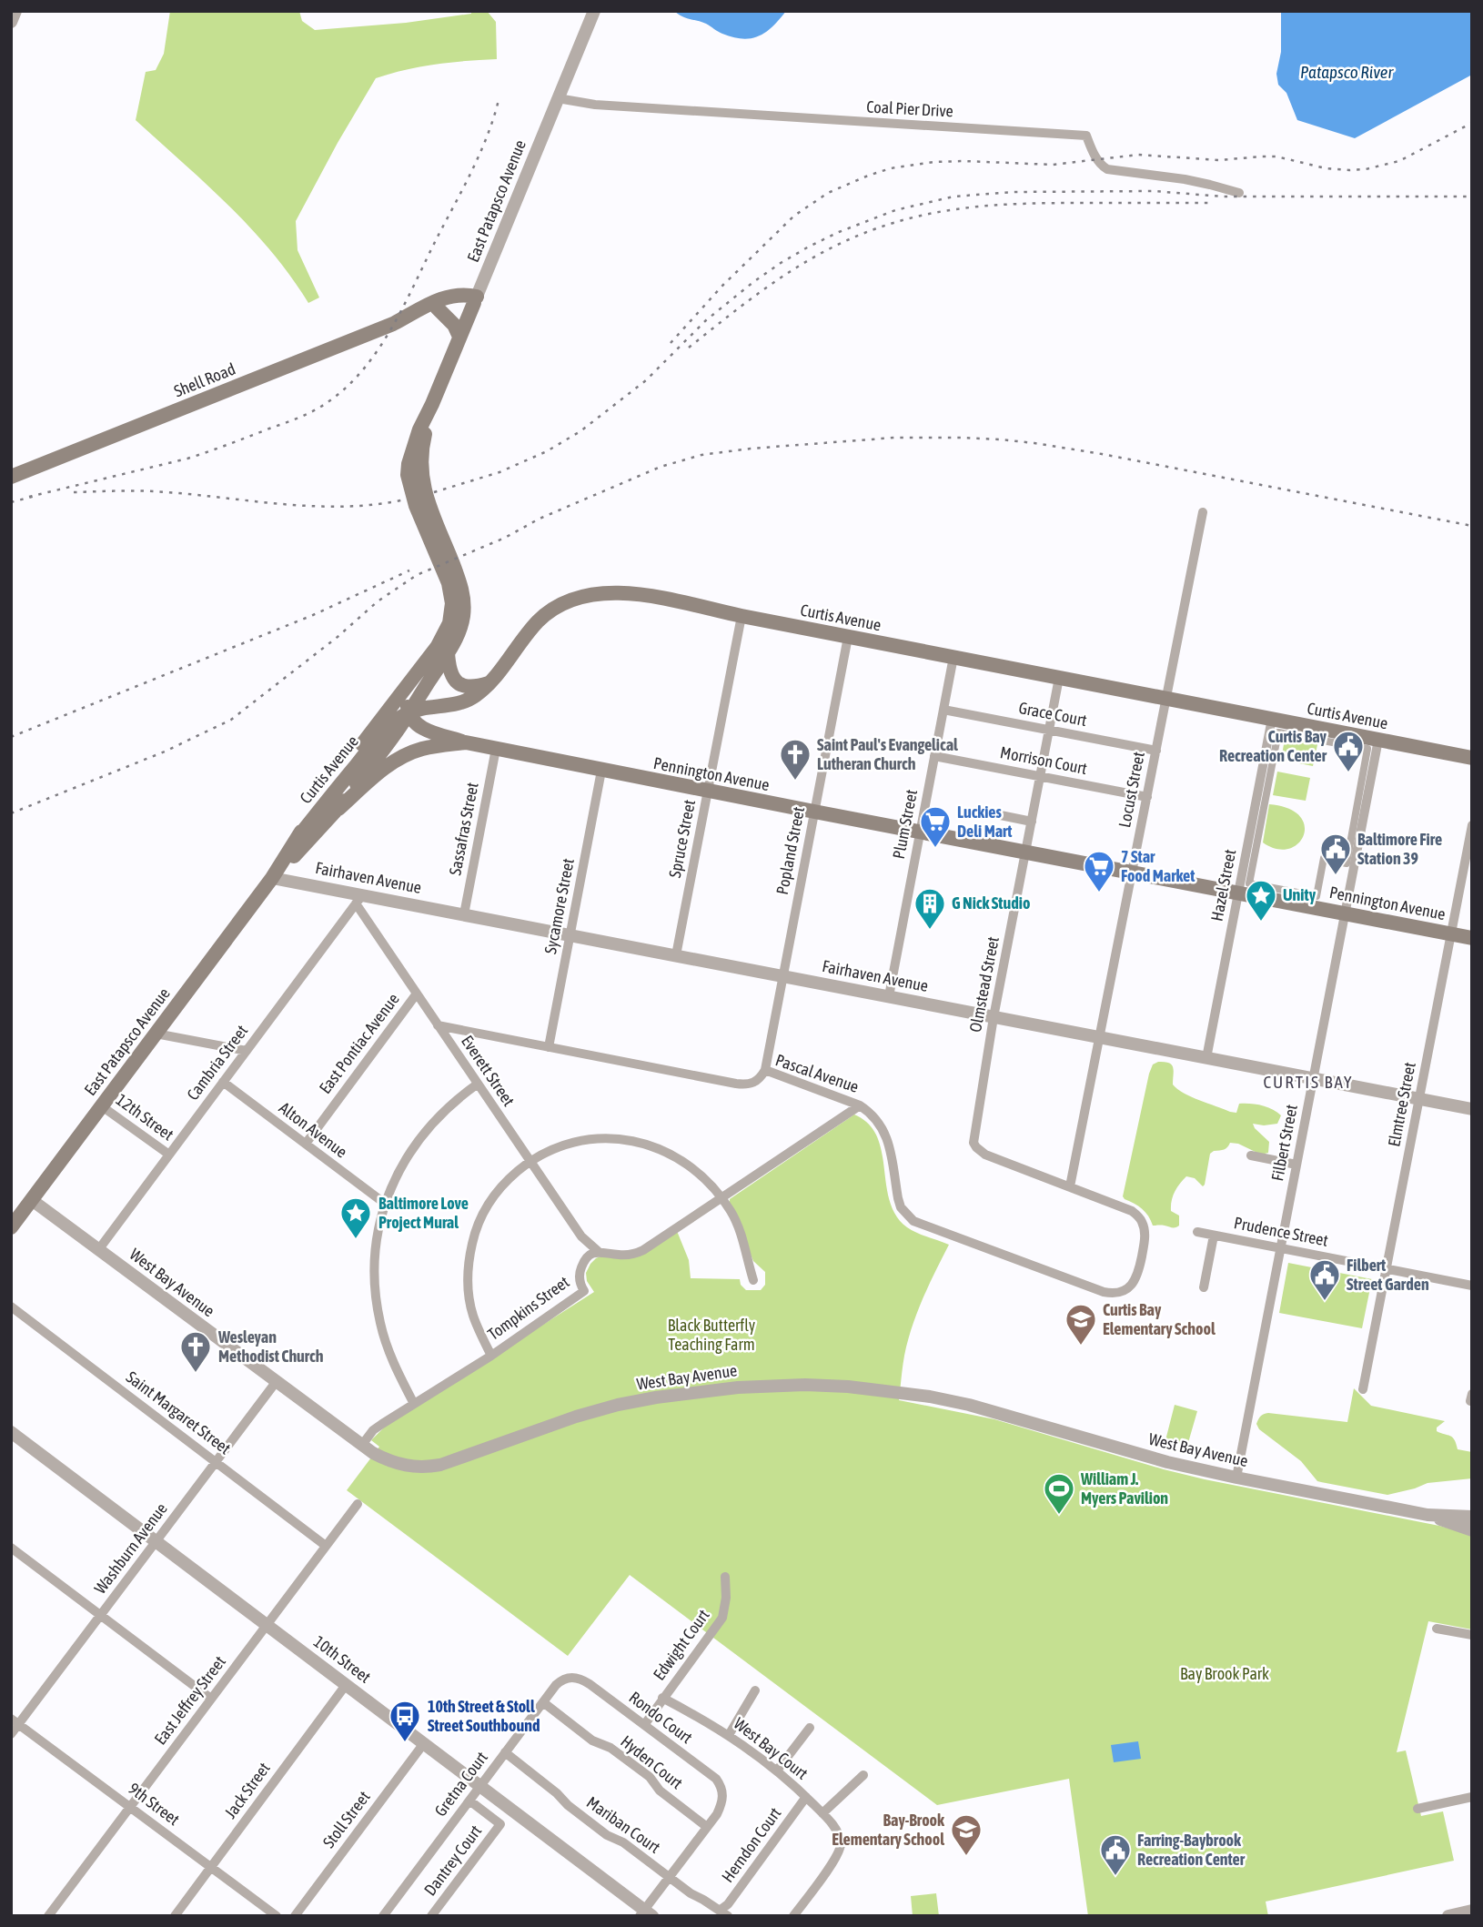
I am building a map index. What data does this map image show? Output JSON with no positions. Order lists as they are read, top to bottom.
{
  "streets": {
    "main road": [
      "East Patapsco Avenue",
      "Shell Road",
      "Curtis Avenue",
      "Pennington Avenue"
    ],
    "street": [
      "Coal Pier Drive",
      "Grace Court",
      "Morrison Court",
      "Locust Street",
      "Plum Street",
      "Sassafras Street",
      "Spruce Street",
      "Popland Street",
      "Fairhaven Avenue",
      "Hazel Street",
      "Sycamore Street",
      "Olmstead Street",
      "East Pontiac Avenue",
      "Cambria Street",
      "Everett Street",
      "Pascal Avenue",
      "Elmtree Street",
      "12th Street",
      "Alton Avenue",
      "Filbert Street",
      "Prudence Street",
      "West Bay Avenue",
      "Tompkins Street",
      "Saint Margaret Street",
      "Washburn Avenue",
      "Edwight Court",
      "10th Street",
      "East Jeffrey Street",
      "Rondo Court",
      "West Bay Court",
      "Hyden Court",
      "Gretna Court",
      "Jack Street",
      "9th Street",
      "Stoll Street",
      "Mariban Court",
      "Herndon Court",
      "Dantrey Court"
    ]
  },
  "crossings": [
    ["Coal Pier Drive", "East Patapsco Avenue"],
    ["East Patapsco Avenue", "Shell Road"],
    ["East Patapsco Avenue", "Curtis Avenue"],
    ["East Patapsco Avenue", "Pennington Avenue"],
    ["East Patapsco Avenue", "Fairhaven Avenue"],
    ["East Patapsco Avenue", "12th Street"],
    ["East Patapsco Avenue", "West Bay Avenue"],
    ["Curtis Avenue", "Locust Street"],
    ["Curtis Avenue", "Plum Street"],
    ["Curtis Avenue", "Spruce Street"],
    ["Curtis Avenue", "Popland Street"],
    ["Curtis Avenue", "Hazel Street"],
    ["Curtis Avenue", "Olmstead Street"],
    ["Curtis Avenue", "Filbert Street"],
    ["Grace Court", "Locust Street"],
    ["Grace Court", "Plum Street"],
    ["Grace Court", "Olmstead Street"],
    ["Morrison Court", "Locust Street"],
    ["Morrison Court", "Plum Street"],
    ["Morrison Court", "Olmstead Street"],
    ["Pennington Avenue", "Locust Street"],
    ["Pennington Avenue", "Plum Street"],
    ["Pennington Avenue", "Sassafras Street"],
    ["Pennington Avenue", "Spruce Street"],
    ["Pennington Avenue", "Popland Street"],
    ["Pennington Avenue", "Hazel Street"],
    ["Pennington Avenue", "Sycamore Street"],
    ["Pennington Avenue", "Olmstead Street"],
    ["Pennington Avenue", "Elmtree Street"],
    ["Pennington Avenue", "Filbert Street"],
    ["Locust Street", "Fairhaven Avenue"],
    ["Locust Street", "Olmstead Street"],
    ["Locust Street", "Pascal Avenue"],
    ["Plum Street", "Fairhaven Avenue"],
    ["Sassafras Street", "Fairhaven Avenue"],
    ["Spruce Street", "Fairhaven Avenue"],
    ["Popland Street", "Fairhaven Avenue"],
    ["Popland Street", "Pascal Avenue"],
    ["Fairhaven Avenue", "Hazel Street"],
    ["Fairhaven Avenue", "Sycamore Street"],
    ["Fairhaven Avenue", "Olmstead Street"],
    ["Fairhaven Avenue", "Cambria Street"],
    ["Fairhaven Avenue", "Everett Street"],
    ["Fairhaven Avenue", "Elmtree Street"],
    ["Fairhaven Avenue", "Filbert Street"],
    ["Sycamore Street", "Pascal Avenue"],
    ["Olmstead Street", "Pascal Avenue"],
    ["East Pontiac Avenue", "Everett Street"],
    ["East Pontiac Avenue", "Alton Avenue"],
    ["Cambria Street", "Everett Street"],
    ["Cambria Street", "12th Street"],
    ["Cambria Street", "Alton Avenue"],
    ["Cambria Street", "West Bay Avenue"],
    ["Everett Street", "Pascal Avenue"],
    ["Everett Street", "Tompkins Street"],
    ["Elmtree Street", "Prudence Street"],
    ["Filbert Street", "Prudence Street"],
    ["Filbert Street", "West Bay Avenue"],
    ["West Bay Avenue", "Tompkins Street"],
    ["West Bay Avenue", "Washburn Avenue"],
    ["Saint Margaret Street", "Washburn Avenue"],
    ["Saint Margaret Street", "East Jeffrey Street"],
    ["Washburn Avenue", "10th Street"],
    ["Washburn Avenue", "9th Street"],
    ["Edwight Court", "Rondo Court"],
    ["Edwight Court", "West Bay Court"],
    ["10th Street", "East Jeffrey Street"],
    ["10th Street", "Gretna Court"],
    ["10th Street", "Jack Street"],
    ["10th Street", "Stoll Street"],
    ["East Jeffrey Street", "9th Street"],
    ["Rondo Court", "Hyden Court"],
    ["Rondo Court", "Gretna Court"],
    ["West Bay Court", "Herndon Court"],
    ["Hyden Court", "Gretna Court"],
    ["Gretna Court", "Mariban Court"],
    ["Gretna Court", "Dantrey Court"],
    ["Jack Street", "9th Street"],
    ["Mariban Court", "Herndon Court"]
  ],
  "districts": ["CURTIS BAY"],
  "water": ["Patapsco River"],
  "parks": ["Black Butterfly Teaching Farm", "Bay Brook Park"],
  "places": {
    "public building": [
      "Curtis Bay Recreation Center",
      "Baltimore Fire Station 39",
      "Filbert Street Garden",
      "Farring-Baybrook Recreation Center"
    ],
    "church": ["Saint Paul's Evangelical Lutheran Church", "Wesleyan Methodist Church"],
    "supermarket": ["Luckies Deli Mart", "7 Star Food Market"],
    "place": ["Unity", "Baltimore Love Project Mural"],
    "building": ["G Nick Studio"],
    "school or university": ["Curtis Bay Elementary School", "Bay-Brook Elementary School"],
    "sports": ["William J. Myers Pavilion"],
    "bus stop": ["10th Street & Stoll Street Southbound"]
  }
}
